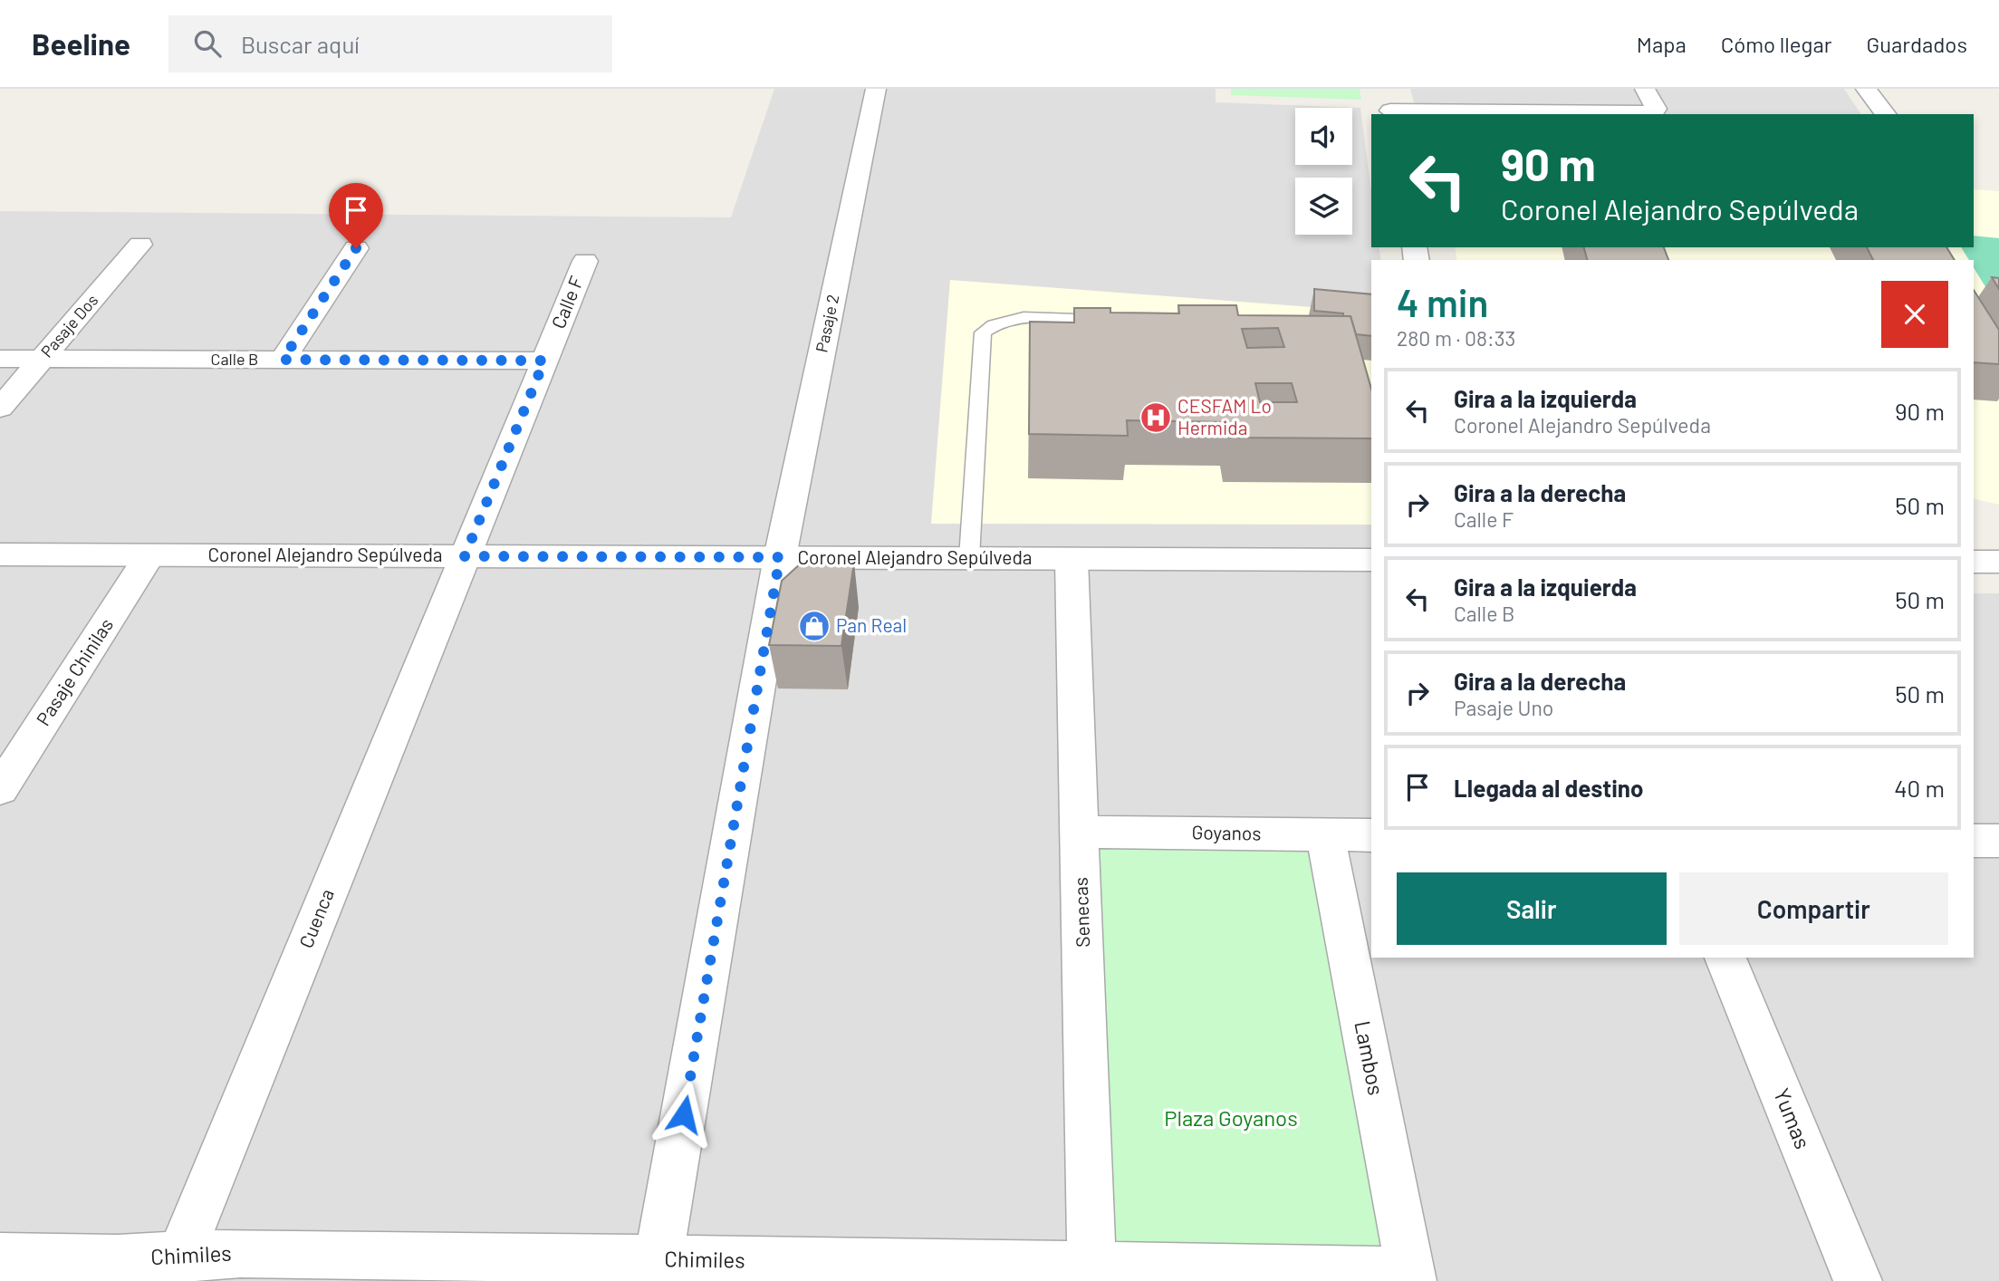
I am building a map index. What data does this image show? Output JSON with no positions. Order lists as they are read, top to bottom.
{
  "streets": {
    "street": [
      "Calle F",
      "Pasaje 2",
      "Pasaje Dos",
      "Calle B",
      "Coronel Alejandro Sepúlveda",
      "Pasaje Chinilas",
      "Goyanos",
      "Senecas",
      "Cuenca",
      "Lambos",
      "Yumas",
      "Chimiles"
    ]
  },
  "crossings": [
    ["Calle F", "Calle B"],
    ["Calle F", "Coronel Alejandro Sepúlveda"],
    ["Calle F", "Cuenca"],
    ["Pasaje 2", "Coronel Alejandro Sepúlveda"],
    ["Pasaje 2", "Chimiles"],
    ["Pasaje Dos", "Calle B"],
    ["Coronel Alejandro Sepúlveda", "Pasaje Chinilas"],
    ["Coronel Alejandro Sepúlveda", "Senecas"],
    ["Coronel Alejandro Sepúlveda", "Cuenca"],
    ["Goyanos", "Senecas"],
    ["Goyanos", "Lambos"],
    ["Senecas", "Chimiles"],
    ["Cuenca", "Chimiles"],
    ["Lambos", "Chimiles"]
  ],
  "parks": ["Plaza Goyanos"],
  "places": {
    "hospital": ["CESFAM Lo Hermida"],
    "shop": ["Pan Real"]
  },
  "page": {
    "header": "Beeline",
    "search": "Buscar aquí",
    "nav": ["Mapa", "Cómo llegar", "Guardados"],
    "turn": ["90 m", "Coronel Alejandro Sepúlveda"],
    "heading": ["4 min", "280 m · 08:33"],
    "list": [
      {
        "name": "Gira a la izquierda",
        "note": "Coronel Alejandro Sepúlveda",
        "value": "90 m"
      },
      {
        "name": "Gira a la derecha",
        "note": "Calle F",
        "value": "50 m"
      },
      {
        "name": "Gira a la izquierda",
        "note": "Calle B",
        "value": "50 m"
      },
      {
        "name": "Gira a la derecha",
        "note": "Pasaje Uno",
        "value": "50 m"
      },
      {
        "name": "Llegada al destino",
        "value": "40 m"
      }
    ],
    "buttons": ["Salir", "Compartir"]
  }
}
